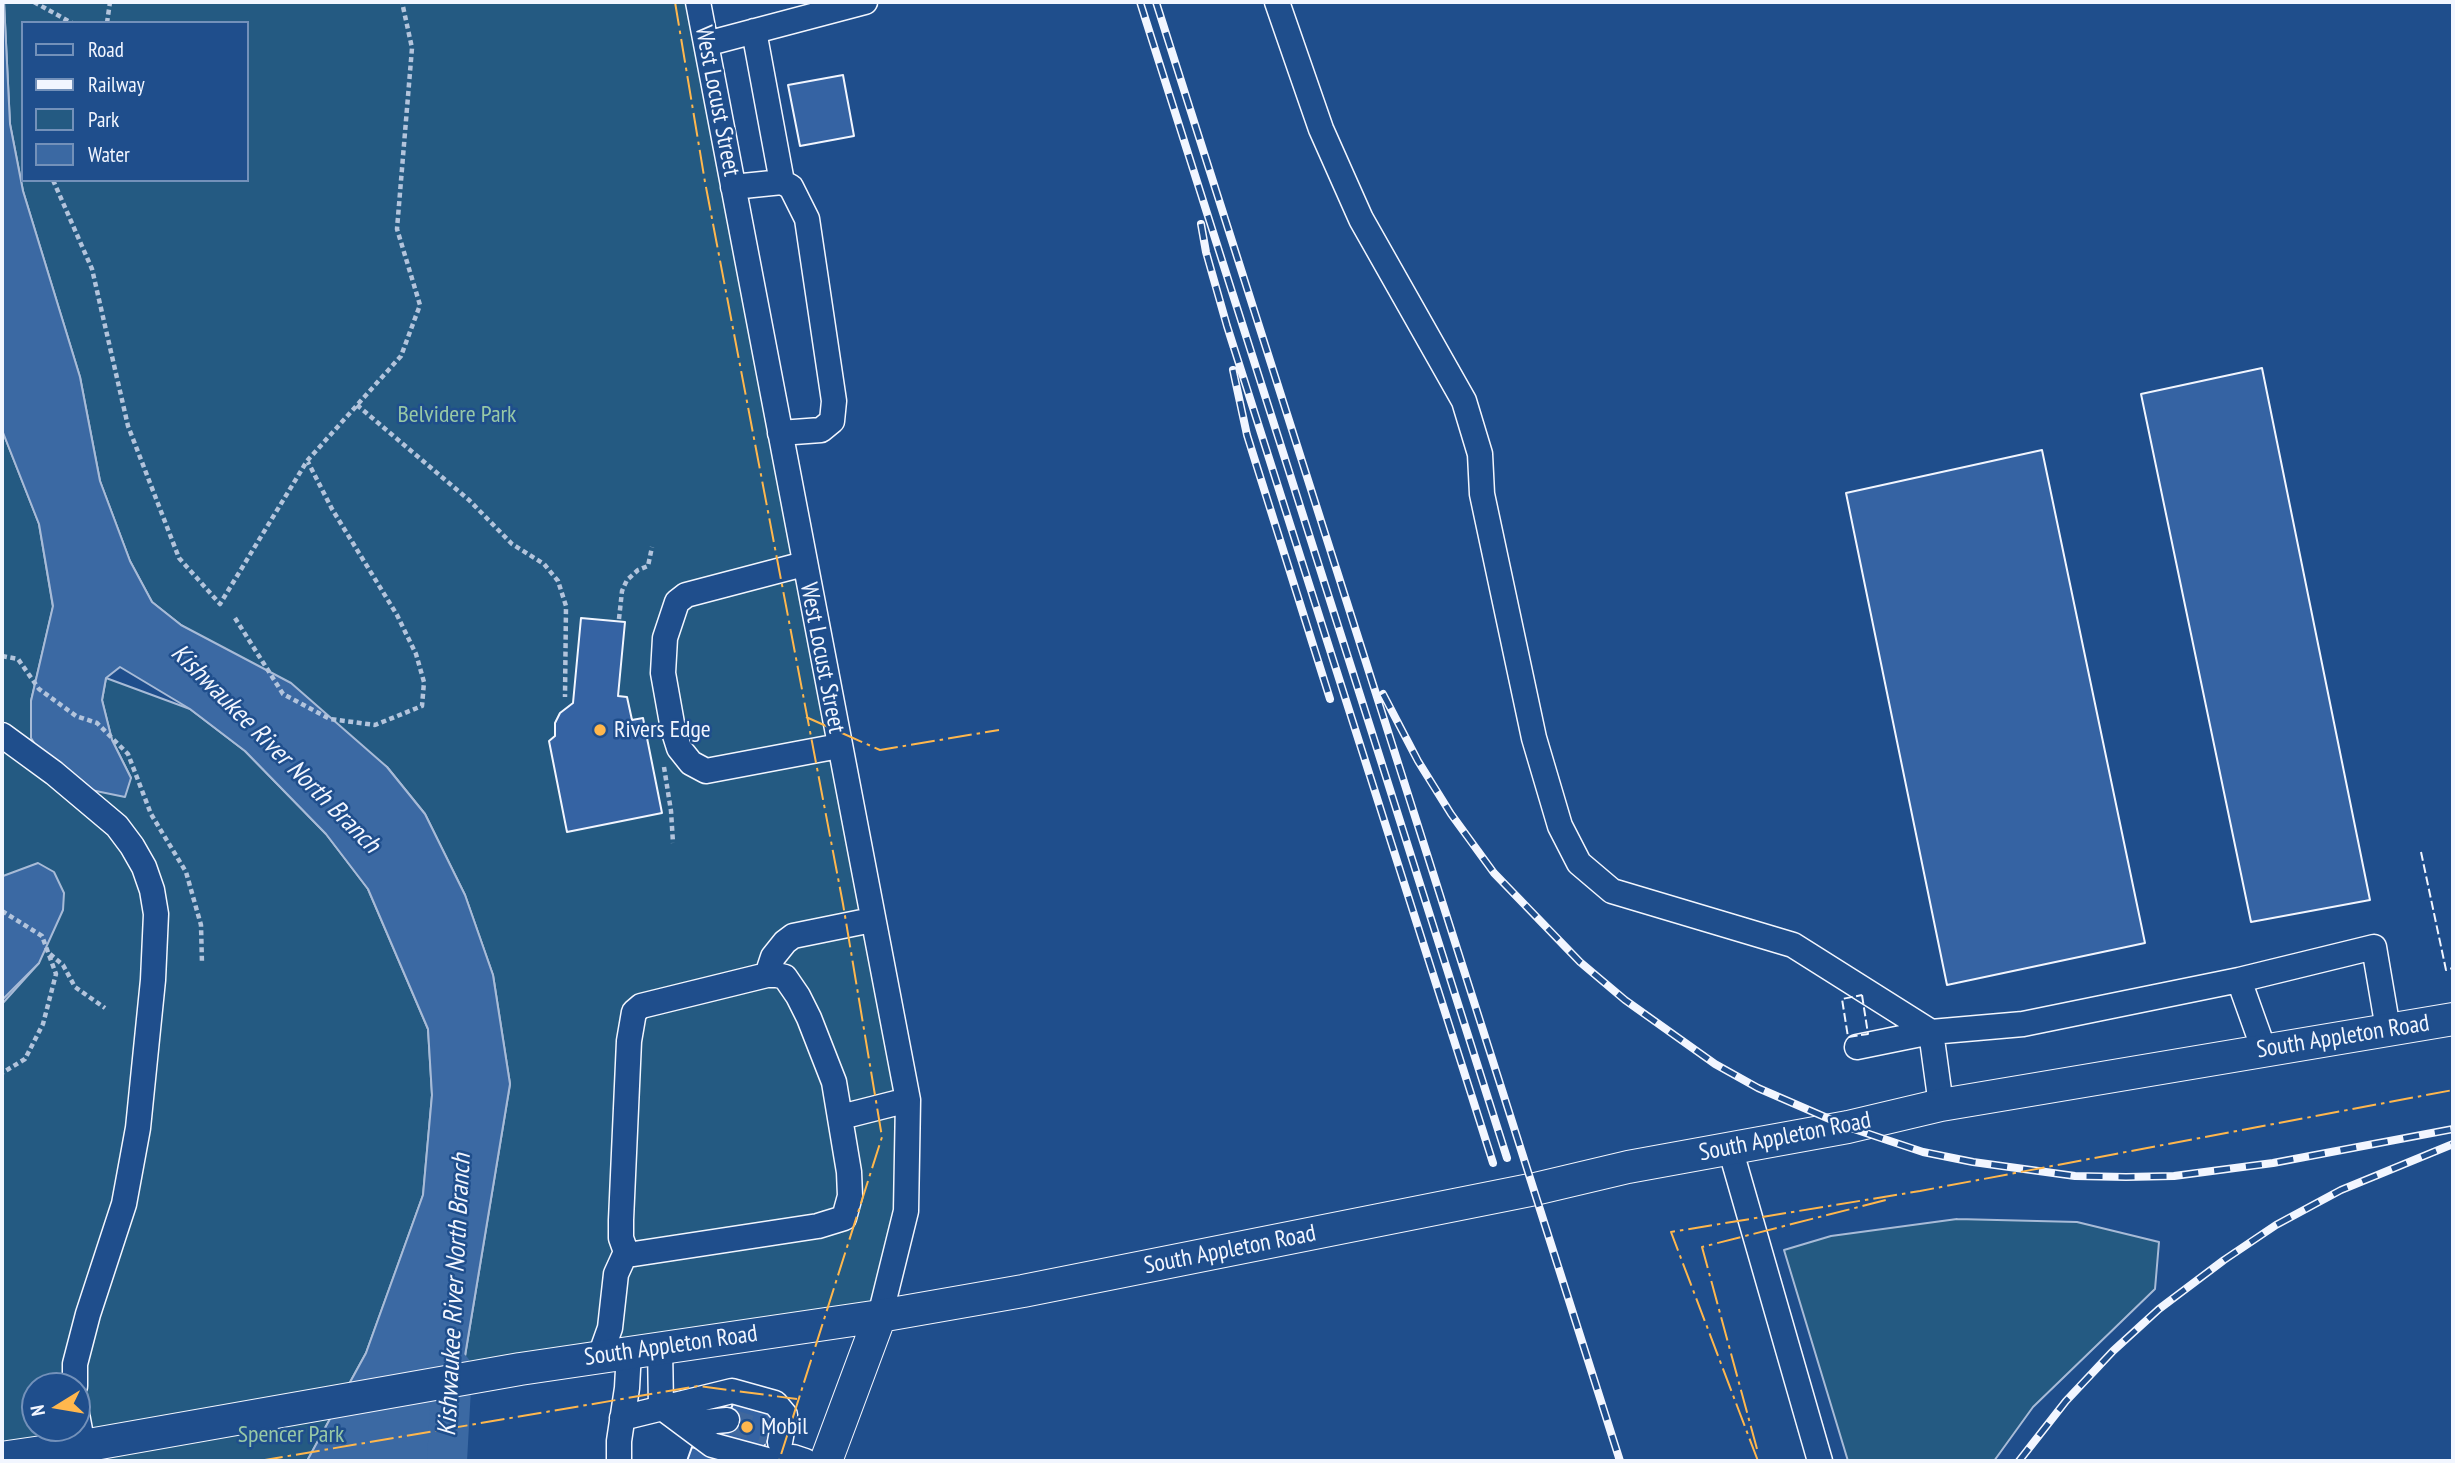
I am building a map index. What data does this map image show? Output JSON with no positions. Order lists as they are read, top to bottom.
{
  "streets": {
    "main road": ["South Appleton Road"],
    "street": ["West Locust Street"]
  },
  "crossings": [
    ["West Locust Street", "South Appleton Road"]
  ],
  "water": ["Kishwaukee River North Branch"],
  "parks": ["Belvidere Park", "Spencer Park"],
  "places": ["Rivers Edge", "Mobil"],
  "legend": [
    "Road",
    "Railway",
    "Park",
    "Water"
  ],
  "north": "left"
}
